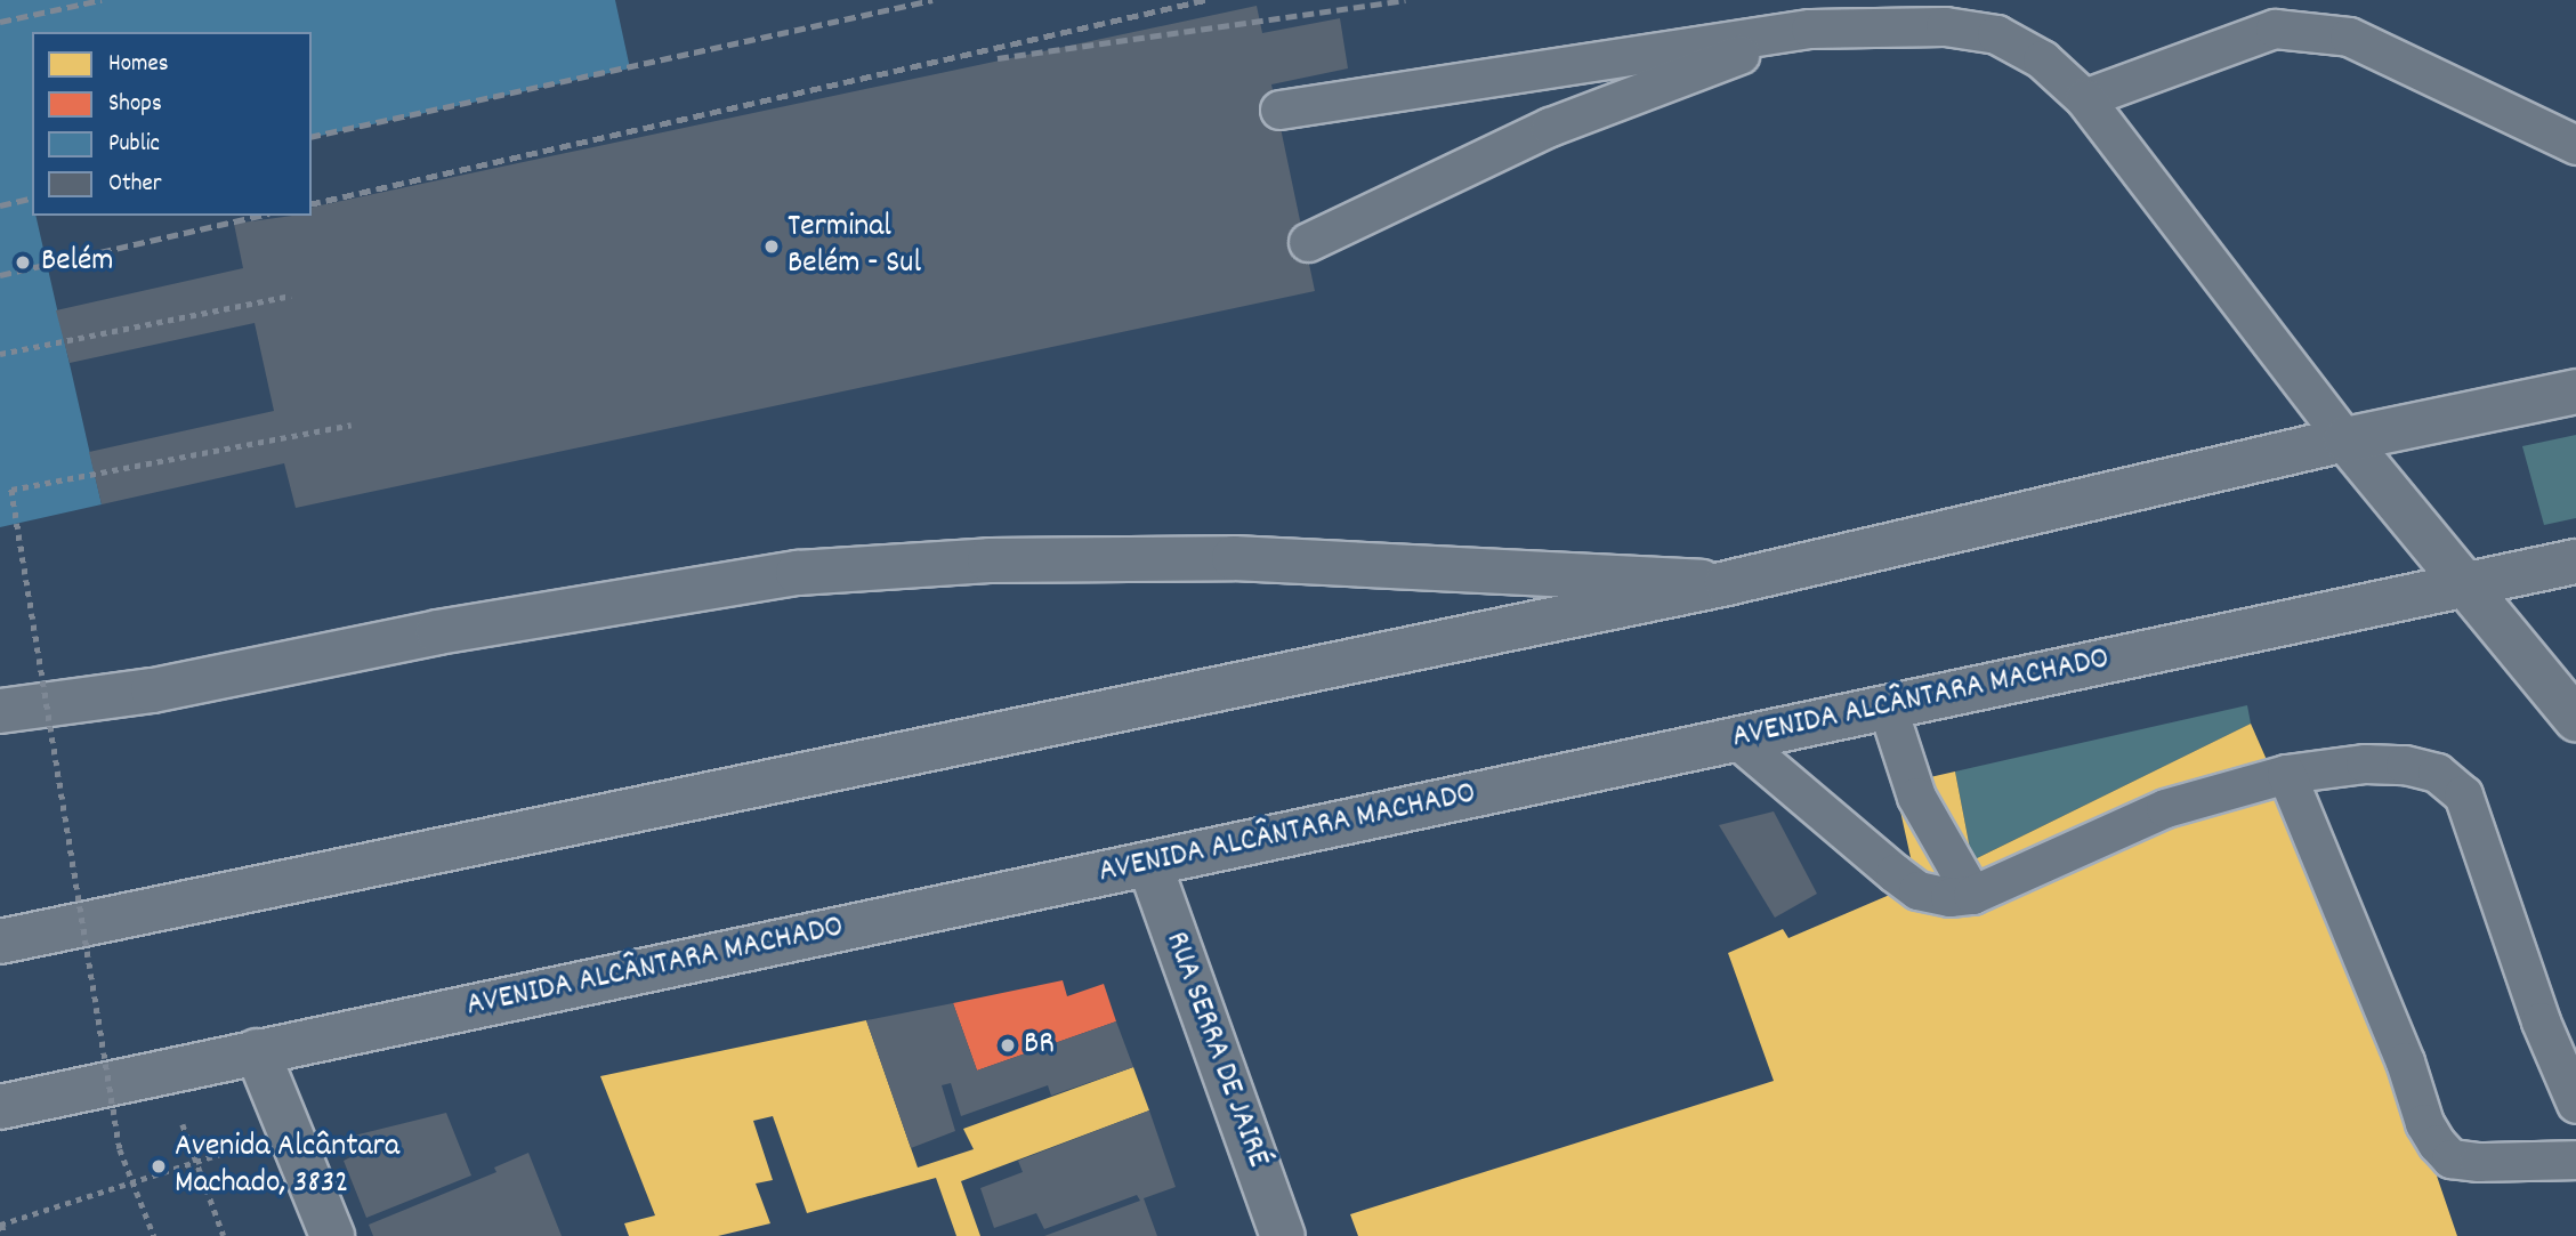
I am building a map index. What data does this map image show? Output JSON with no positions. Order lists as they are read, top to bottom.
{
  "streets": {
    "main road": ["AVENIDA ALCÂNTARA MACHADO", "RUA SERRA DE JAIRÉ"]
  },
  "crossings": [
    ["AVENIDA ALCÂNTARA MACHADO", "RUA SERRA DE JAIRÉ"]
  ],
  "places": [
    "Terminal Belém - Sul",
    "Belém",
    "BR",
    "Avenida Alcântara Machado, 3832"
  ],
  "legend": [
    "Homes",
    "Shops",
    "Public",
    "Other"
  ]
}
